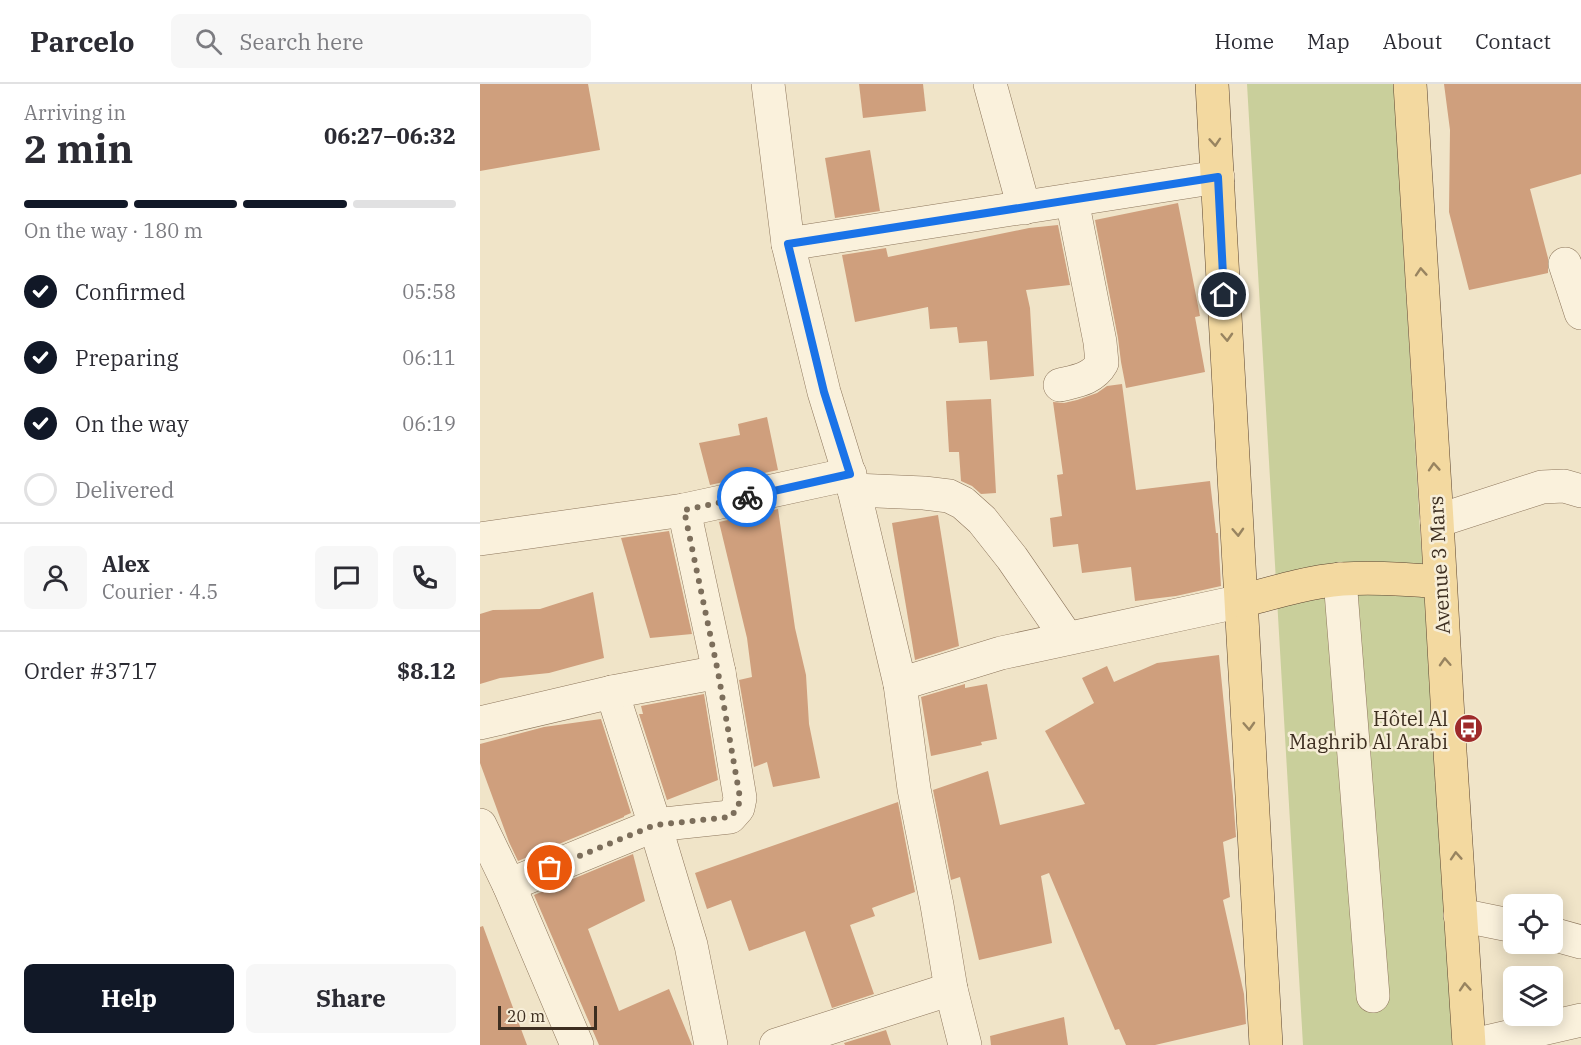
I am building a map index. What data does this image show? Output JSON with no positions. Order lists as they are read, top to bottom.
{
  "streets": {
    "main road": ["Avenue 3 Mars"]
  },
  "places": {
    "bus stop": ["Hôtel Al Maghrib Al Arabi"]
  },
  "scale_bar": "20 m",
  "page": {
    "header": "Parcelo",
    "search": "Search here",
    "nav": [
      "Home",
      "Map",
      "About",
      "Contact"
    ],
    "heading": ["2 min", "Arriving in", "06:27–06:32"],
    "panel": [
      "Alex",
      "Courier · 4.5",
      "Order #3717",
      "$8.12"
    ],
    "bar": "On the way · 180 m",
    "list": [
      ["Confirmed", "05:58"],
      ["Preparing", "06:11"],
      ["On the way", "06:19"],
      "Delivered"
    ],
    "buttons": ["Help", "Share"],
    "scale": "20 m"
  }
}
